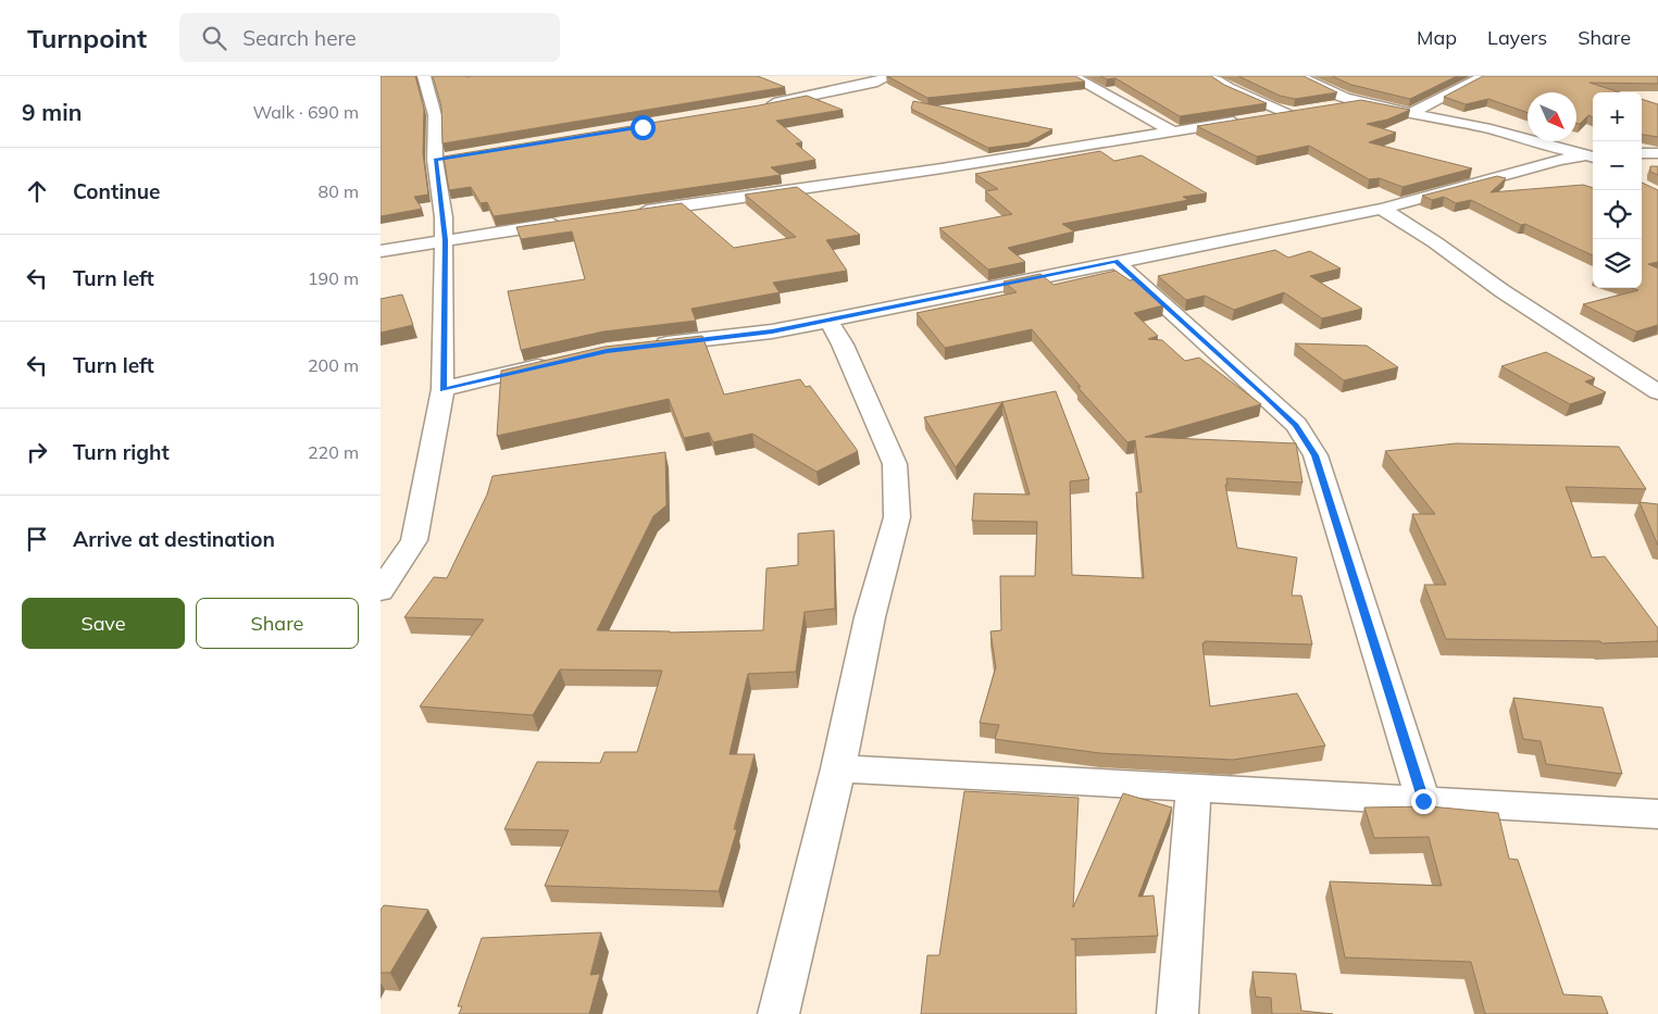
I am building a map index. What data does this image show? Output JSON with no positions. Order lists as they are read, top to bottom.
{
  "north": "bottom right",
  "page": {
    "header": "Turnpoint",
    "search": "Search here",
    "nav": ["Map", "Layers", "Share"],
    "heading": ["9 min", "Walk · 690 m"],
    "map_buttons": ["+", "−"],
    "list": [
      ["Continue", "80 m"],
      ["Turn left", "190 m"],
      ["Turn left", "200 m"],
      ["Turn right", "220 m"],
      "Arrive at destination"
    ],
    "buttons": ["Save", "Share"]
  }
}
